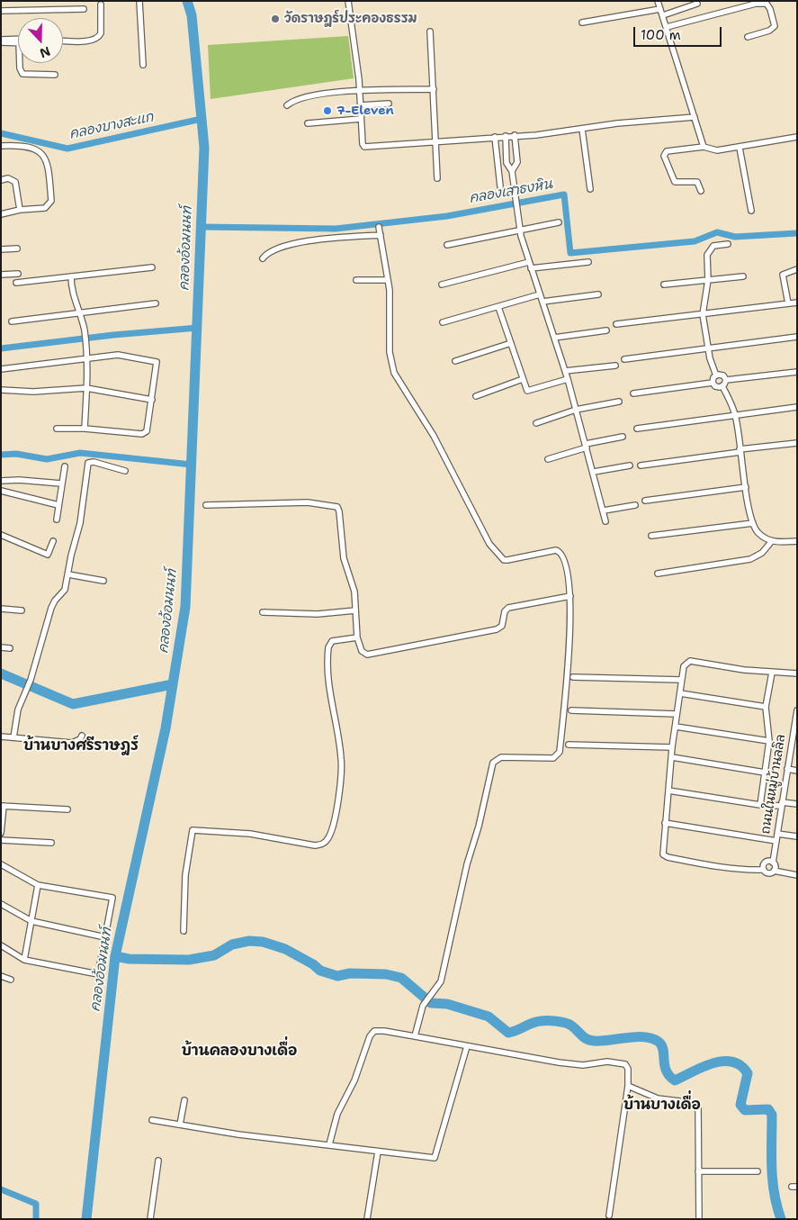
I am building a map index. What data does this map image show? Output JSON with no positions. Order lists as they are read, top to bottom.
{
  "streets": {
    "street": ["ถนนในหมู่บ้านลลิล"]
  },
  "districts": ["บ้านบางศรีราษฎร์", "บ้านคลองบางเดื่อ", "บ้านบางเดื่อ"],
  "water": ["คลองบางสะแก", "คลองเสาธงหิน", "คลองอ้อมนนท์"],
  "places": ["วัดราษฎร์ประคองธรรม", "7-Eleven"],
  "scale_bar": "100 m",
  "north": "bottom"
}
